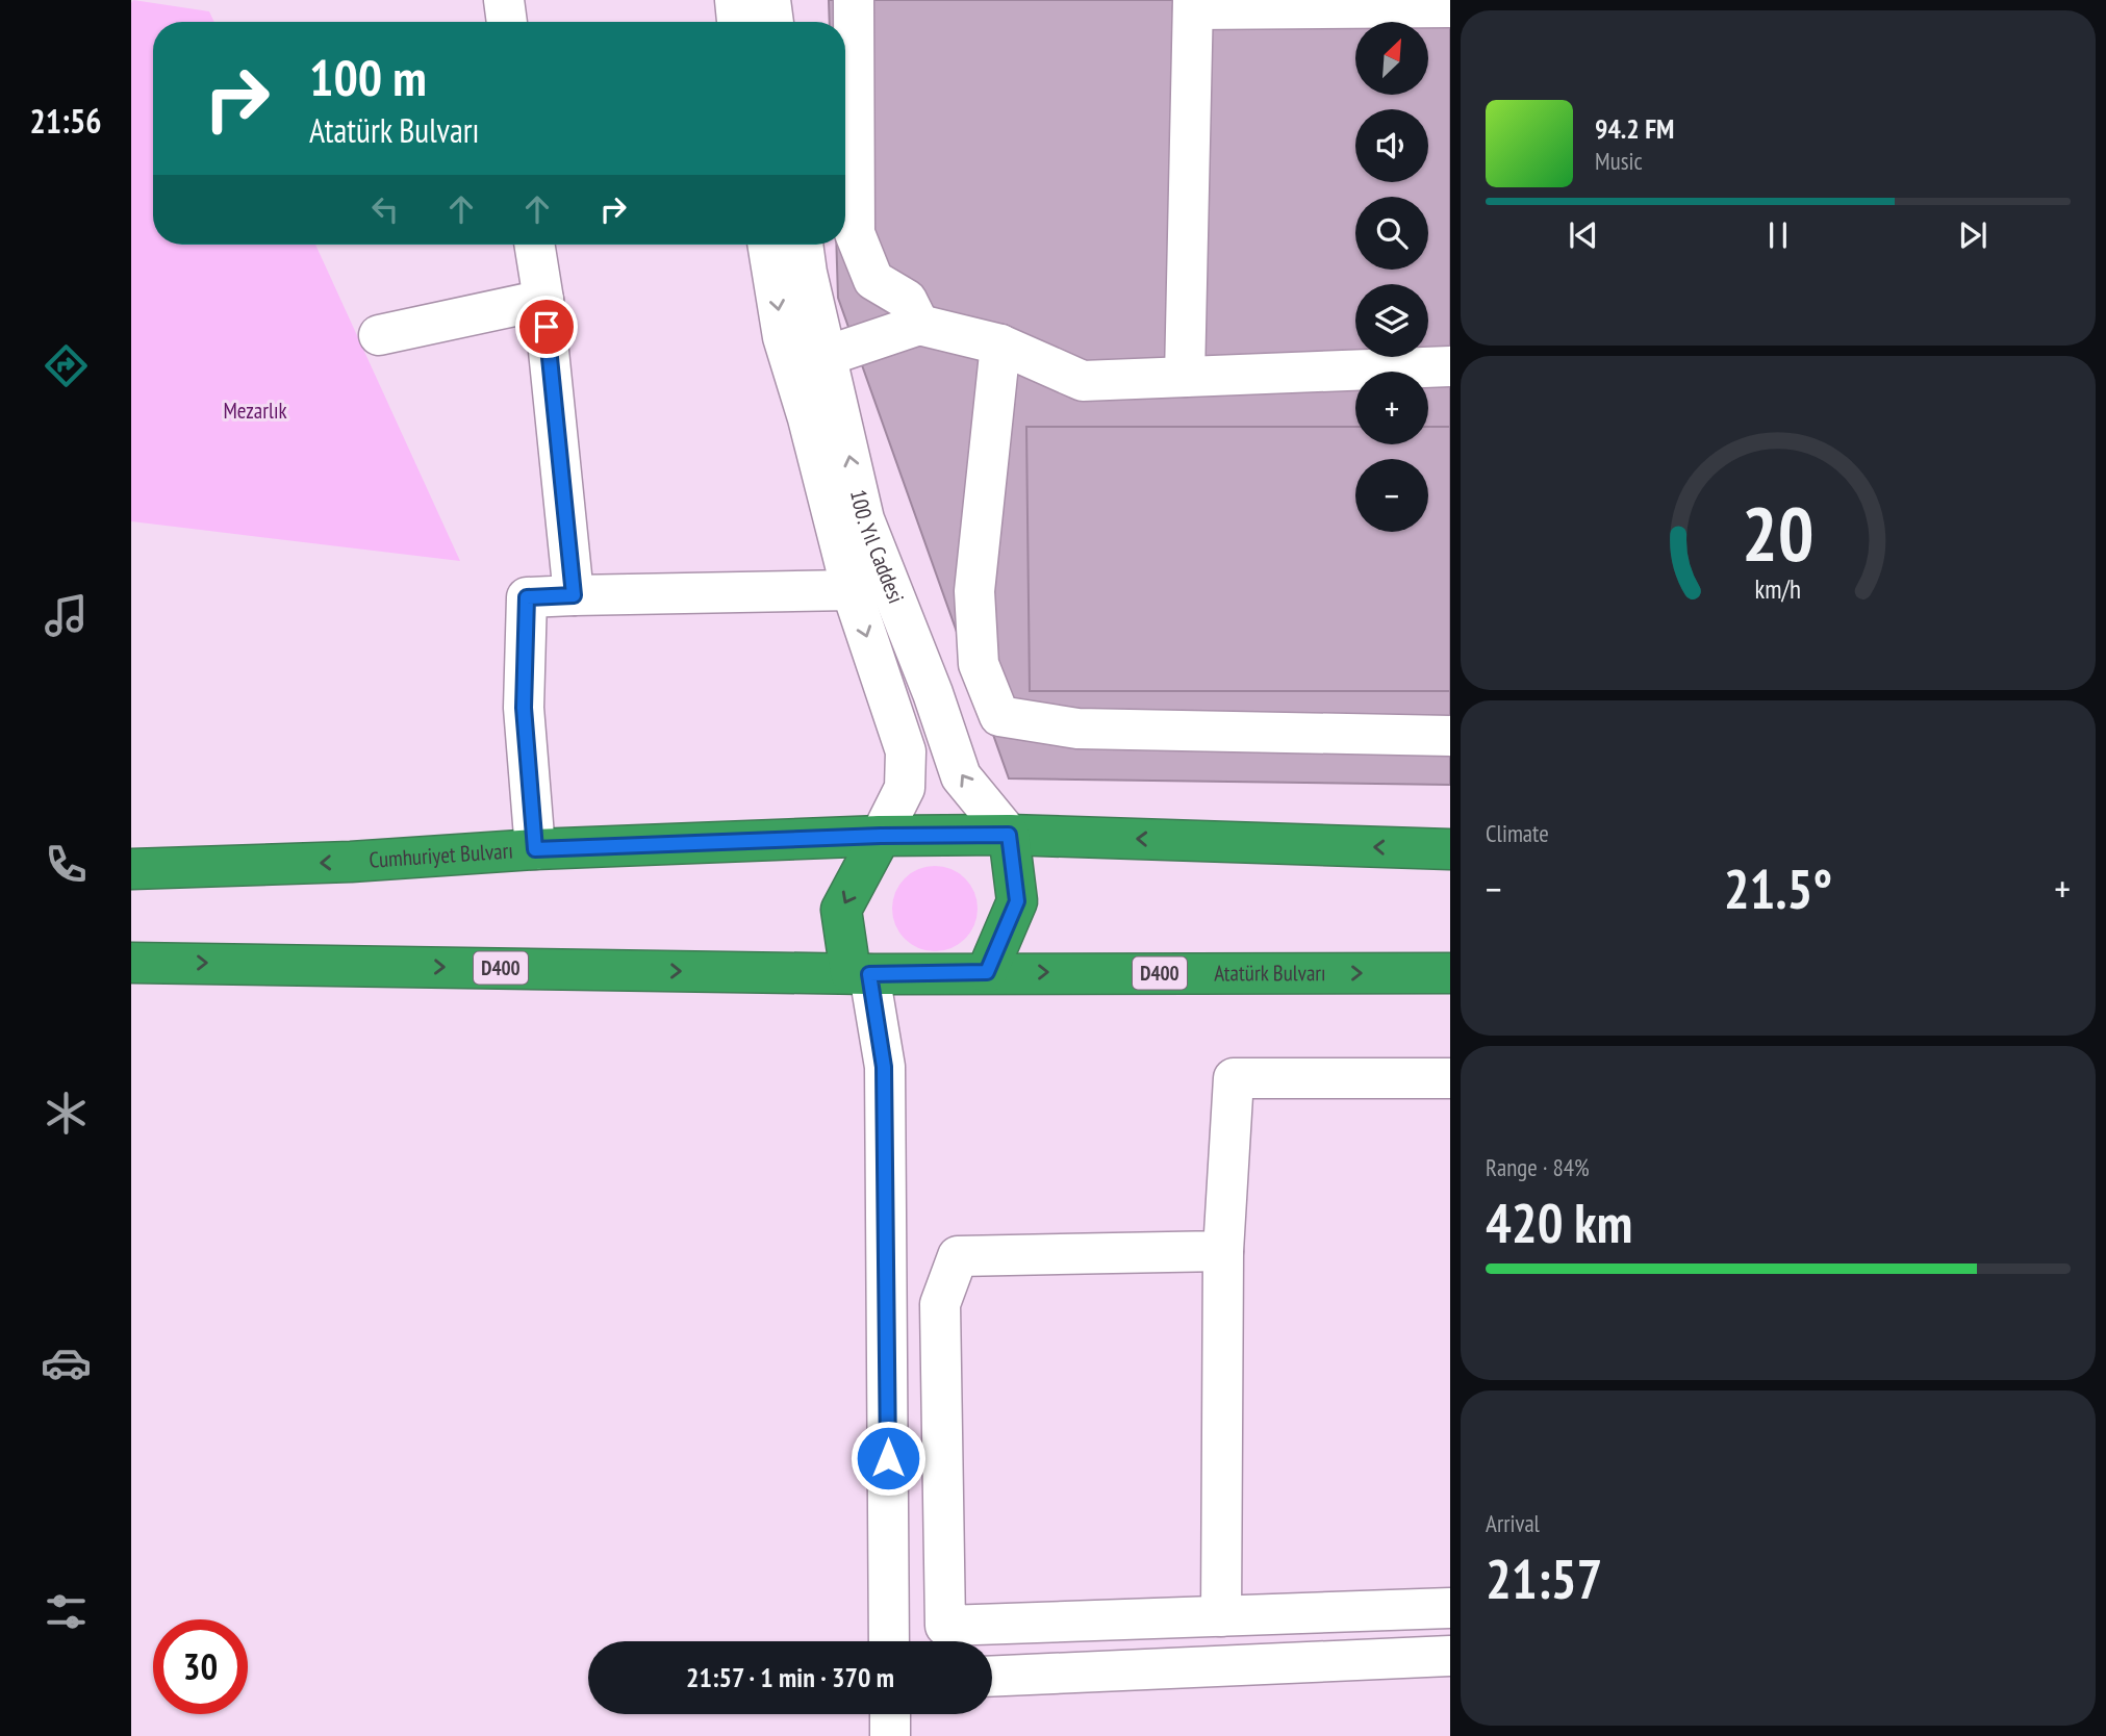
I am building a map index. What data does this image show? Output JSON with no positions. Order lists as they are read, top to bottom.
{
  "streets": {
    "highway": ["Cumhuriyet Bulvarı", "D400", "Atatürk Bulvarı"],
    "street": ["100. Yıl Caddesi"]
  },
  "crossings": [
    ["100. Yıl Caddesi", "Cumhuriyet Bulvarı"],
    ["100. Yıl Caddesi", "D400"],
    ["100. Yıl Caddesi", "Atatürk Bulvarı"],
    ["Cumhuriyet Bulvarı", "D400"],
    ["Cumhuriyet Bulvarı", "Atatürk Bulvarı"],
    ["D400", "Atatürk Bulvarı"]
  ],
  "parks": ["Mezarlık"],
  "north": "top right",
  "page": {
    "tabs": "21:56",
    "map_buttons": ["+", "−"],
    "turn": ["100 m", "Atatürk Bulvarı"],
    "song": ["94.2 FM", "Music"],
    "tile": [
      "Climate",
      ["Range · 84%", "420 km"],
      ["Arrival", "21:57"]
    ],
    "heat": ["−", "21.5°", "+"],
    "limit": "30",
    "trip": "21:57 · 1 min · 370 m",
    "gauge": ["20", "km/h"]
  }
}
